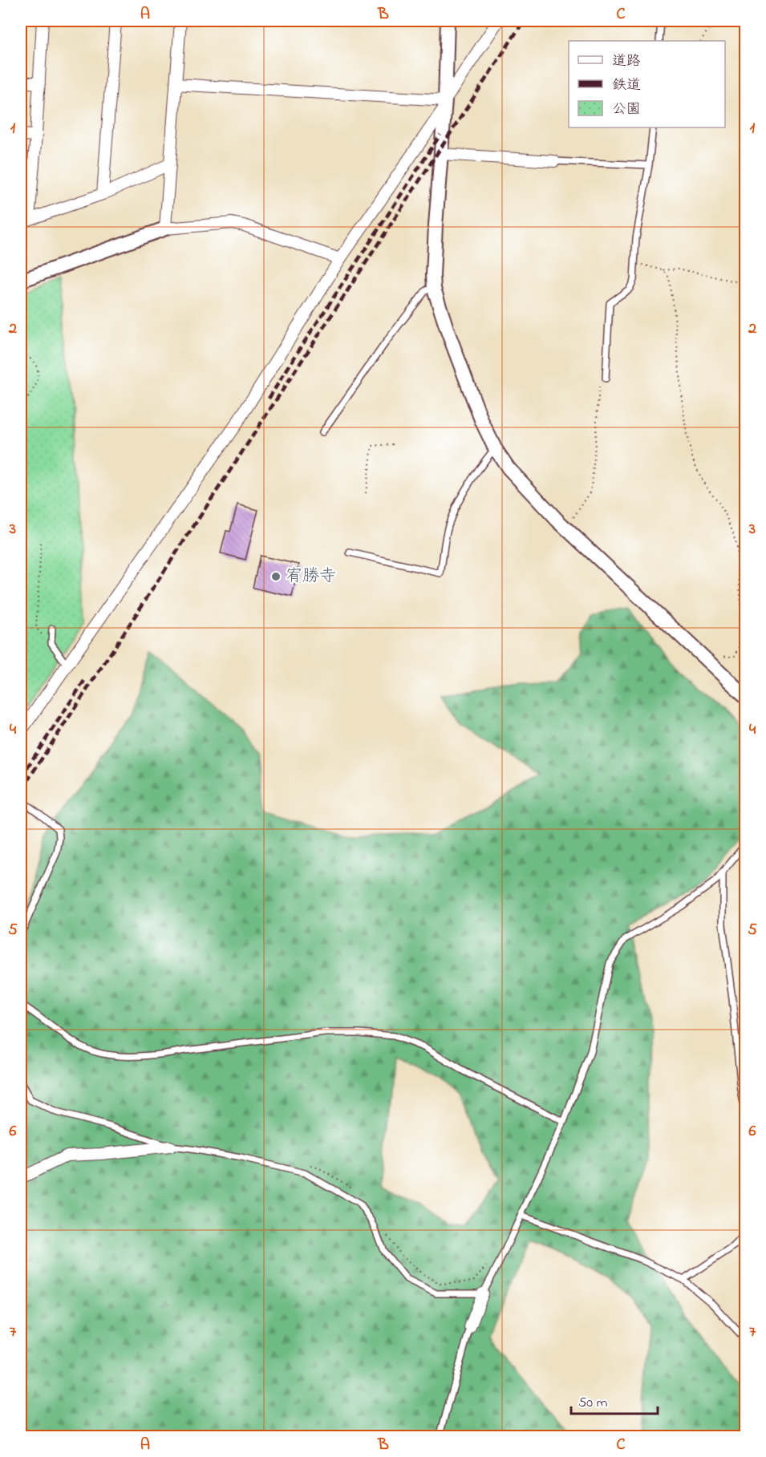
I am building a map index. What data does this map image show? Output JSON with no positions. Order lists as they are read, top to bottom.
{
  "places": ["宥勝寺"],
  "legend": ["道路", "鉄道", "公園"],
  "scale_bar": "50 m",
  "grid": {
    "columns": ["A", "B", "C"],
    "rows": [
      "1",
      "2",
      "3",
      "4",
      "5",
      "6",
      "7"
    ]
  }
}
